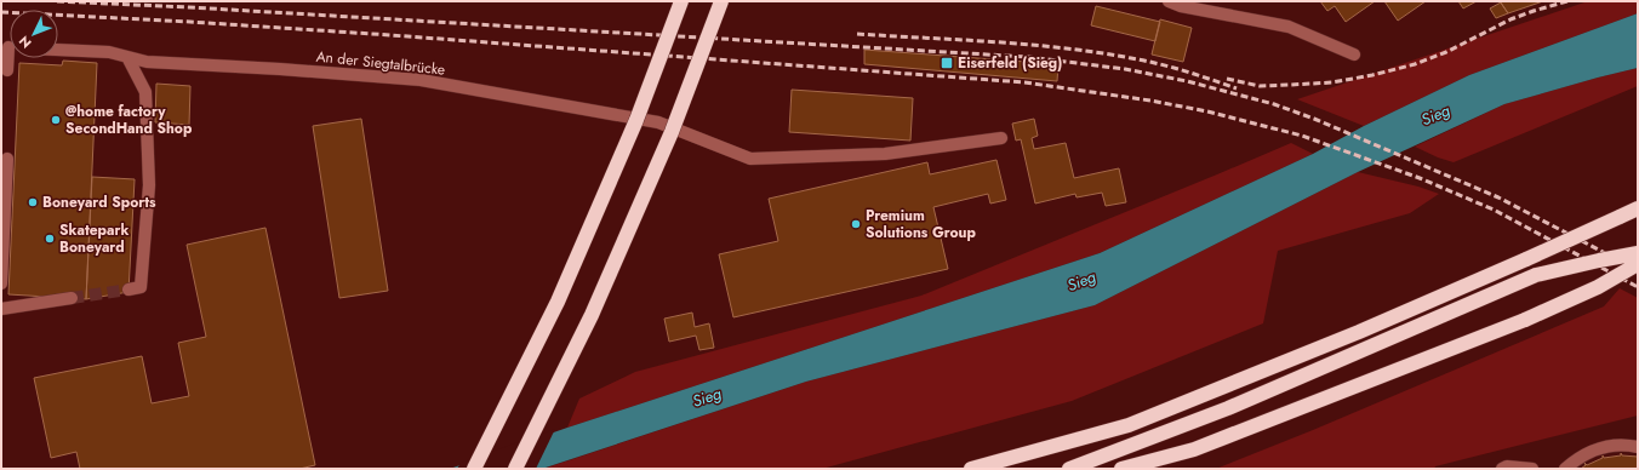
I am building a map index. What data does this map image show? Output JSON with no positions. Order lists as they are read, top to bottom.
{
  "streets": {
    "street": ["An der Siegtalbrücke"]
  },
  "water": ["Sieg"],
  "places": {
    "transit": ["Eiserfeld (Sieg)"],
    "other": [
      "@home factory SecondHand Shop",
      "Boneyard Sports",
      "Premium Solutions Group",
      "Skatepark Boneyard"
    ]
  },
  "north": "bottom left"
}
